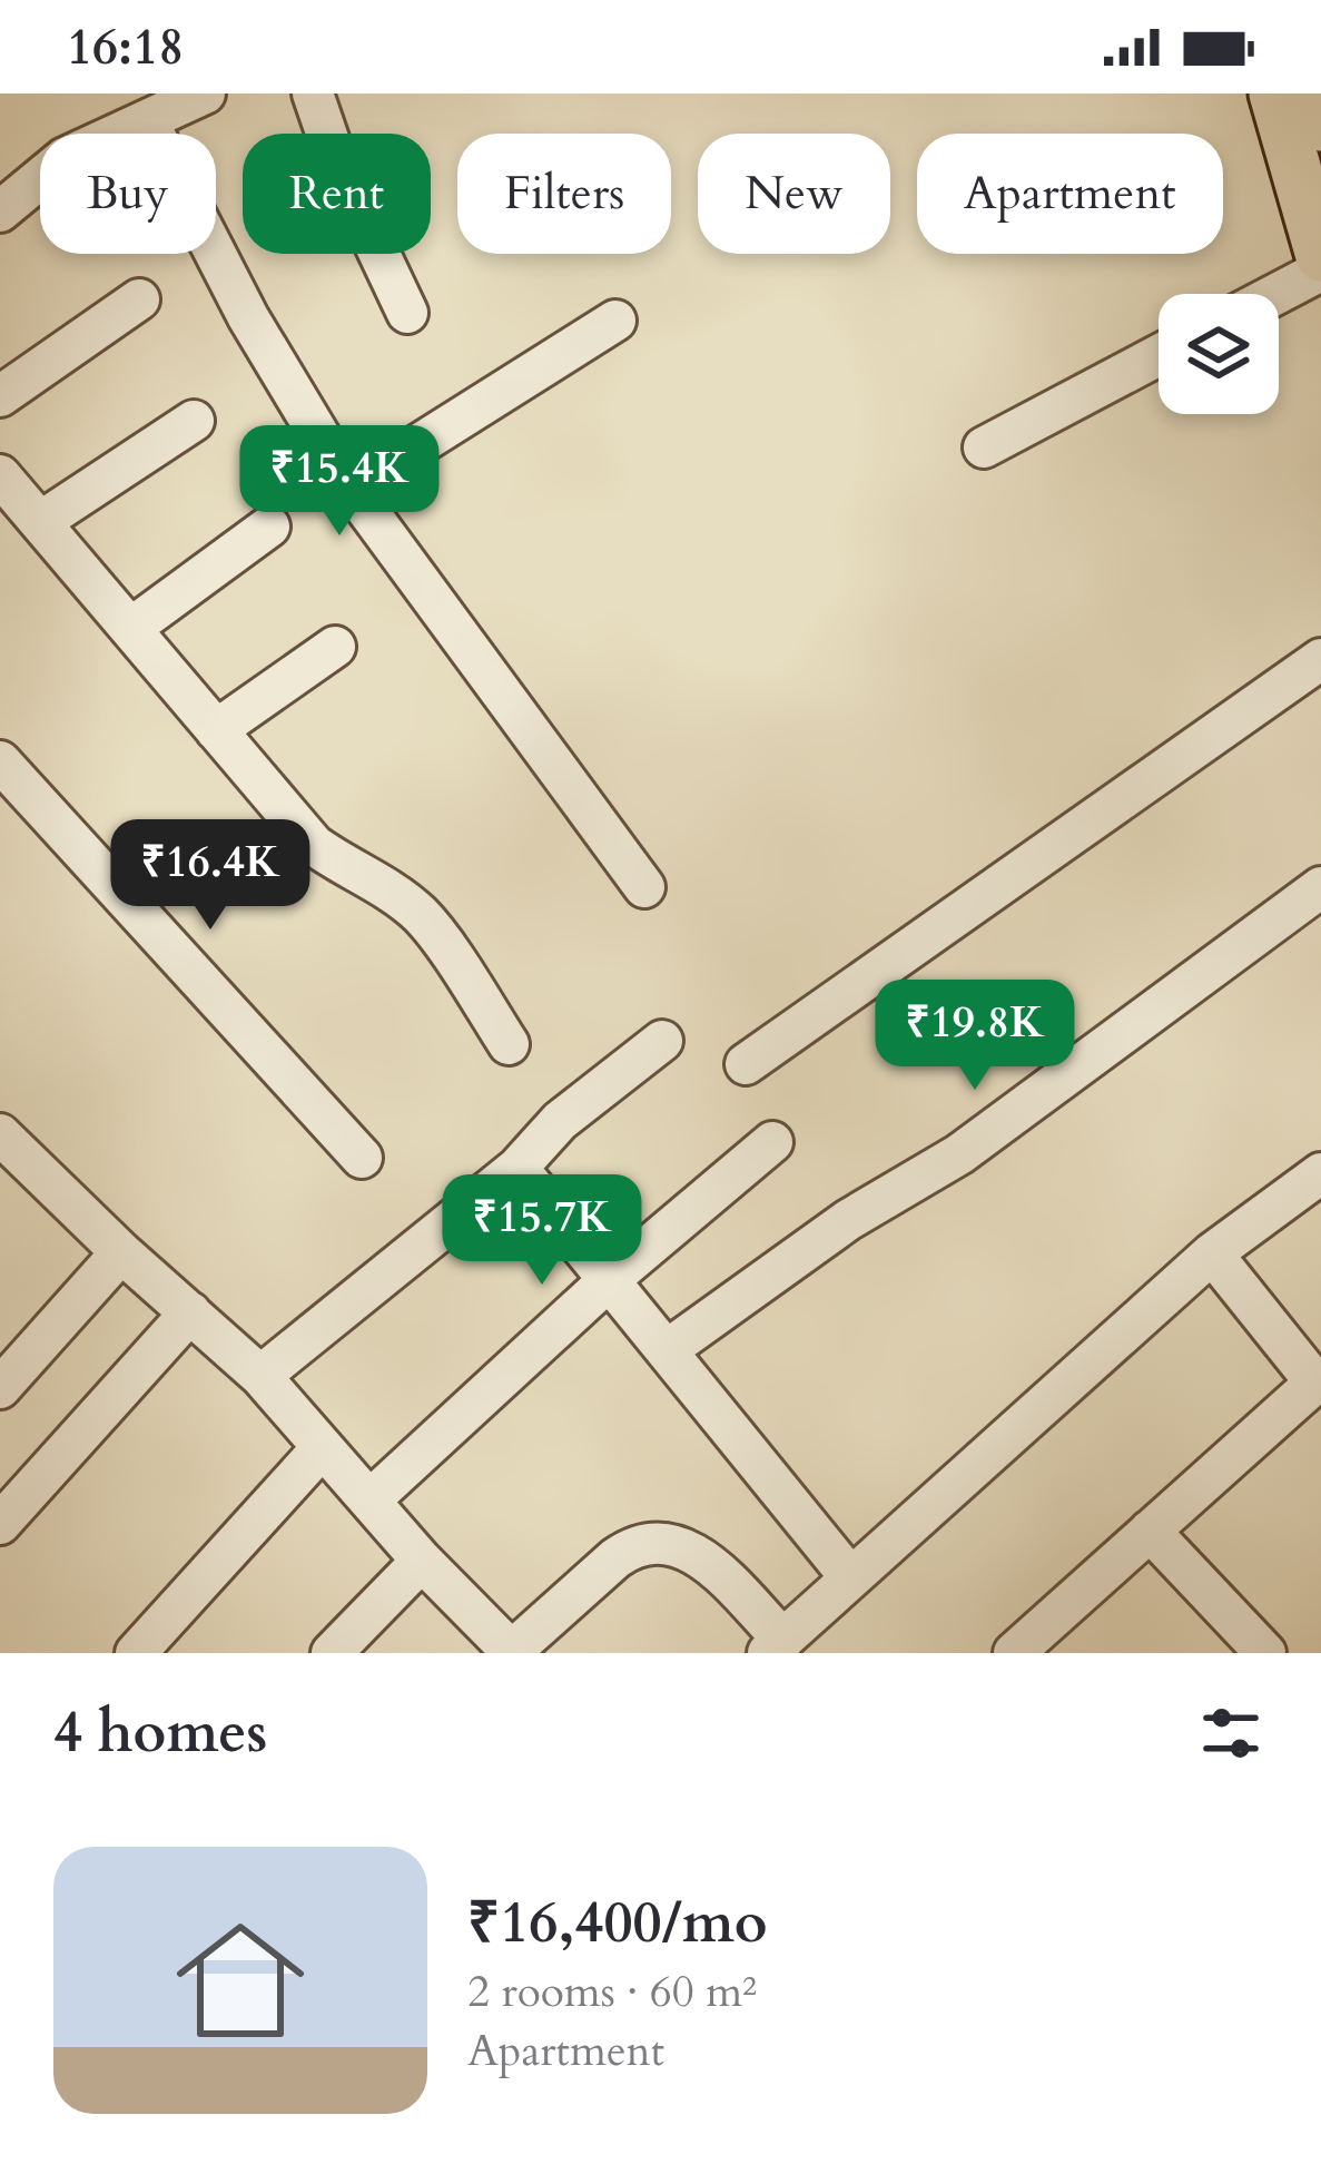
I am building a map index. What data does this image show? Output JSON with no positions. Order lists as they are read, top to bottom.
{
  "page": {
    "status": "16:18",
    "chip": [
      "Buy",
      "Rent",
      "Filters",
      "New",
      "Apartment"
    ],
    "price": [
      "₹15.4K",
      "₹16.4K",
      "₹19.8K",
      "₹15.7K"
    ],
    "heading": "4 homes",
    "list": [
      {
        "name": "₹16,400/mo",
        "note": "2 rooms · 60 m² · Apartment"
      }
    ]
  }
}
